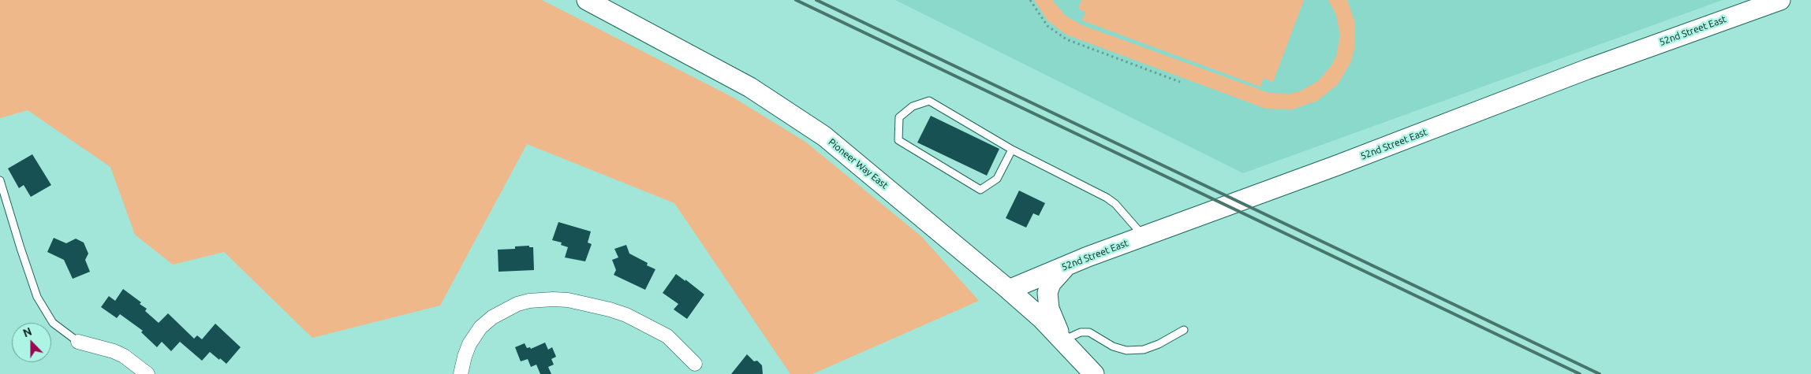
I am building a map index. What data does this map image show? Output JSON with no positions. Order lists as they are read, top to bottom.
{
  "streets": {
    "street": ["52nd Street East", "Pioneer Way East"]
  },
  "crossings": [
    ["52nd Street East", "Pioneer Way East"]
  ],
  "north": "top"
}
